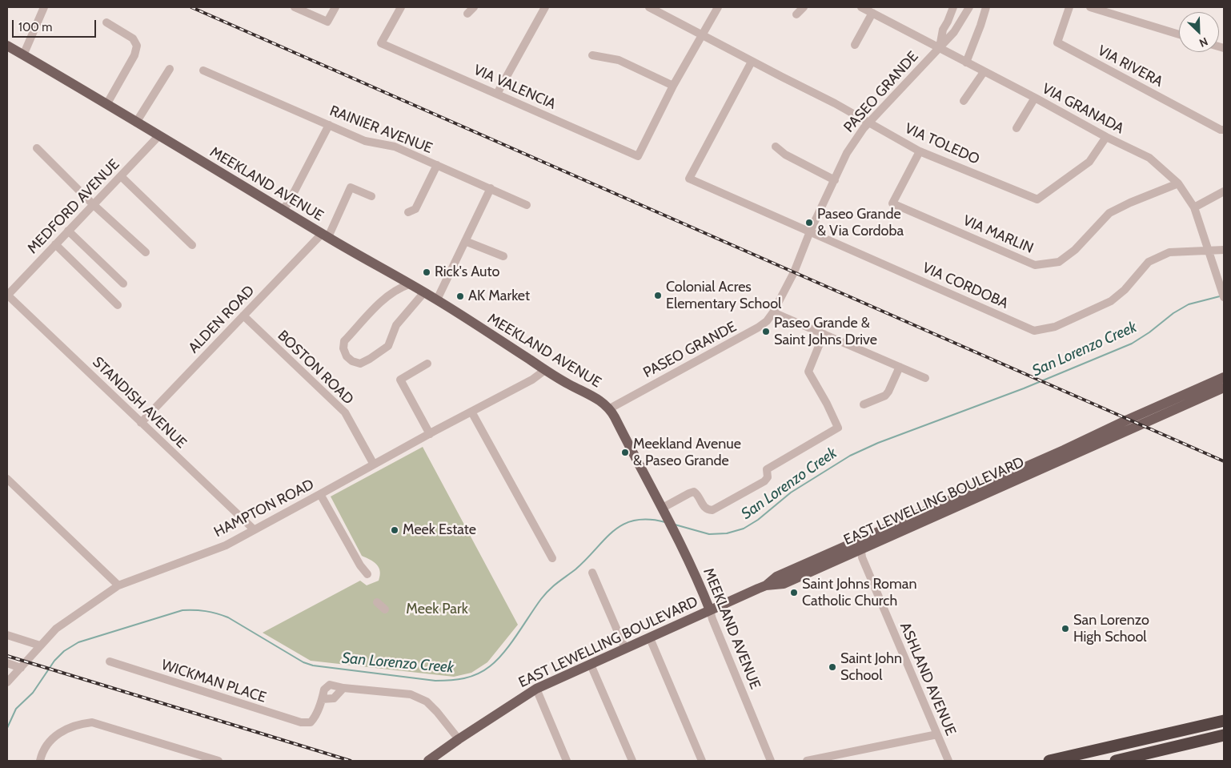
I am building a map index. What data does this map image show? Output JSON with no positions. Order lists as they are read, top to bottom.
{
  "streets": {
    "main road": ["MEEKLAND AVENUE", "EAST LEWELLING BOULEVARD"],
    "street": [
      "VIA RIVERA",
      "VIA VALENCIA",
      "PASEO GRANDE",
      "VIA GRANADA",
      "RAINIER AVENUE",
      "VIA TOLEDO",
      "MEDFORD AVENUE",
      "VIA MARLIN",
      "VIA CORDOBA",
      "ALDEN ROAD",
      "BOSTON ROAD",
      "STANDISH AVENUE",
      "HAMPTON ROAD",
      "ASHLAND AVENUE",
      "WICKMAN PLACE"
    ]
  },
  "crossings": [
    ["PASEO GRANDE", "VIA GRANADA"],
    ["PASEO GRANDE", "VIA TOLEDO"],
    ["PASEO GRANDE", "MEEKLAND AVENUE"],
    ["PASEO GRANDE", "VIA CORDOBA"],
    ["VIA GRANADA", "VIA TOLEDO"],
    ["VIA GRANADA", "VIA MARLIN"],
    ["VIA GRANADA", "VIA CORDOBA"],
    ["VIA TOLEDO", "VIA MARLIN"],
    ["VIA TOLEDO", "VIA CORDOBA"],
    ["MEEKLAND AVENUE", "MEDFORD AVENUE"],
    ["MEEKLAND AVENUE", "ALDEN ROAD"],
    ["MEEKLAND AVENUE", "EAST LEWELLING BOULEVARD"],
    ["MEEKLAND AVENUE", "HAMPTON ROAD"],
    ["MEDFORD AVENUE", "STANDISH AVENUE"],
    ["ALDEN ROAD", "BOSTON ROAD"],
    ["ALDEN ROAD", "STANDISH AVENUE"],
    ["BOSTON ROAD", "HAMPTON ROAD"],
    ["STANDISH AVENUE", "HAMPTON ROAD"],
    ["EAST LEWELLING BOULEVARD", "ASHLAND AVENUE"]
  ],
  "water": ["San Lorenzo Creek"],
  "parks": ["Meek Park"],
  "places": [
    "Paseo Grande & Via Cordoba",
    "Rick's Auto",
    "Colonial Acres Elementary School",
    "AK Market",
    "Paseo Grande & Saint Johns Drive",
    "Meekland Avenue & Paseo Grande",
    "Meek Estate",
    "Saint Johns Roman Catholic Church",
    "San Lorenzo High School",
    "Saint John School"
  ],
  "scale_bar": "100 m",
  "north": "bottom right"
}
